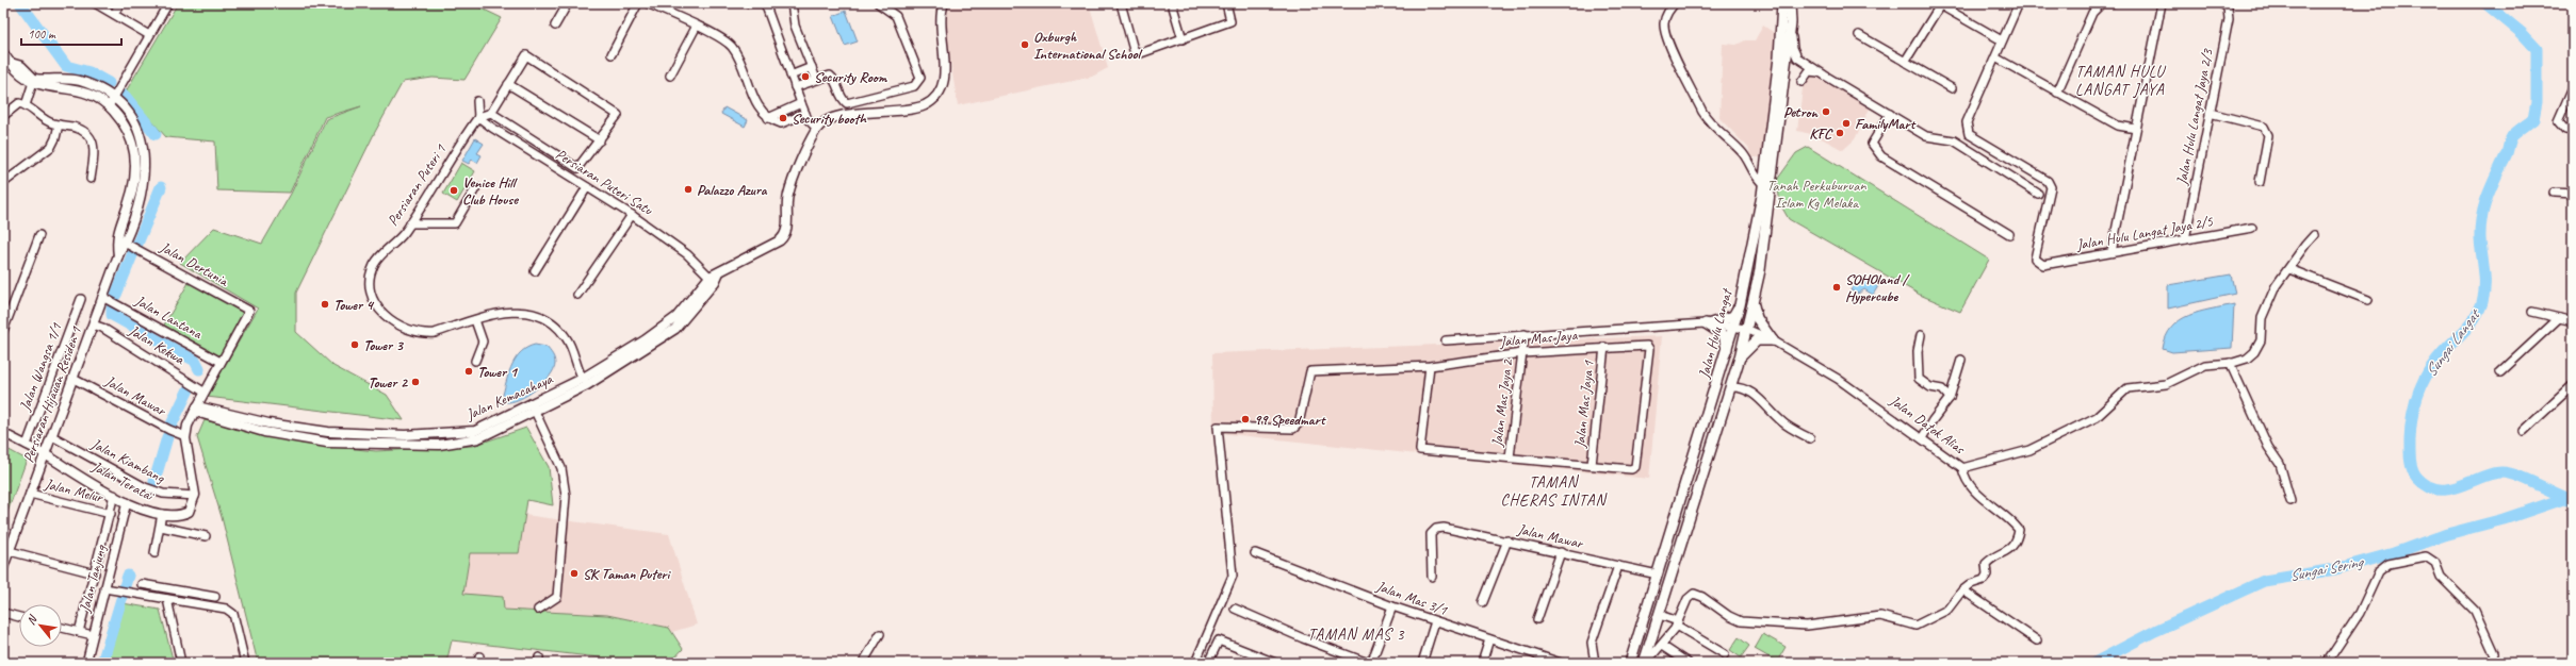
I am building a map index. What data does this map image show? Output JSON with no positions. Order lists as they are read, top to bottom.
{
  "streets": {
    "main road": ["Jalan Hulu Langat"],
    "street": [
      "Jalan Hulu Langat Jaya 2/3",
      "Persiaran Puteri Satu",
      "Persiaran Puteri 1",
      "Jalan Hulu Langat Jaya 2/5",
      "Jalan Dertunia",
      "Jalan Lantana",
      "Jalan Mas Jaya",
      "Jalan Kekwa",
      "Jalan Wangsa 1/1",
      "Persiaran Hijauan Residen 1",
      "Jalan Mawar",
      "Jalan Kemacahaya",
      "Jalan Mas Jaya 2",
      "Jalan Mas Jaya 1",
      "Jalan Datok Alias",
      "Jalan Kiambang",
      "Jalan Teratai",
      "Jalan Melur",
      "Jalan Tanjung",
      "Jalan Mas 3/1"
    ]
  },
  "crossings": [
    ["Jalan Hulu Langat Jaya 2/3", "Jalan Hulu Langat Jaya 2/5"],
    ["Persiaran Puteri Satu", "Persiaran Puteri 1"],
    ["Persiaran Puteri Satu", "Jalan Kemacahaya"],
    ["Persiaran Puteri 1", "Jalan Kemacahaya"],
    ["Jalan Dertunia", "Jalan Lantana"],
    ["Jalan Dertunia", "Persiaran Hijauan Residen 1"],
    ["Jalan Lantana", "Persiaran Hijauan Residen 1"],
    ["Jalan Hulu Langat", "Jalan Mawar"],
    ["Jalan Hulu Langat", "Jalan Datok Alias"],
    ["Jalan Mas Jaya", "Jalan Mas Jaya 2"],
    ["Jalan Mas Jaya", "Jalan Mas Jaya 1"],
    ["Jalan Kekwa", "Persiaran Hijauan Residen 1"],
    ["Persiaran Hijauan Residen 1", "Jalan Mawar"],
    ["Persiaran Hijauan Residen 1", "Jalan Kiambang"],
    ["Persiaran Hijauan Residen 1", "Jalan Teratai"],
    ["Persiaran Hijauan Residen 1", "Jalan Melur"],
    ["Jalan Mas Jaya 2", "Jalan Datok Alias"],
    ["Jalan Kiambang", "Jalan Teratai"],
    ["Jalan Teratai", "Jalan Tanjung"]
  ],
  "districts": ["TAMAN HULU LANGAT JAYA", "TAMAN CHERAS INTAN", "TAMAN MAS 3"],
  "water": ["Sungai Langat", "Sungai Sering"],
  "parks": ["Tanah Perkuburuan Islam Kg Melaka"],
  "places": [
    "Oxburgh International School",
    "Security Room",
    "Petron",
    "Security booth",
    "FamilyMart",
    "KFC",
    "Palazzo Azura",
    "Venice Hill Club House",
    "SOHOland / Hypercube",
    "Tower 4",
    "Tower 3",
    "Tower 1",
    "Tower 2",
    "99 Speedmart",
    "SK Taman Puteri"
  ],
  "scale_bar": "100 m",
  "north": "top left"
}
